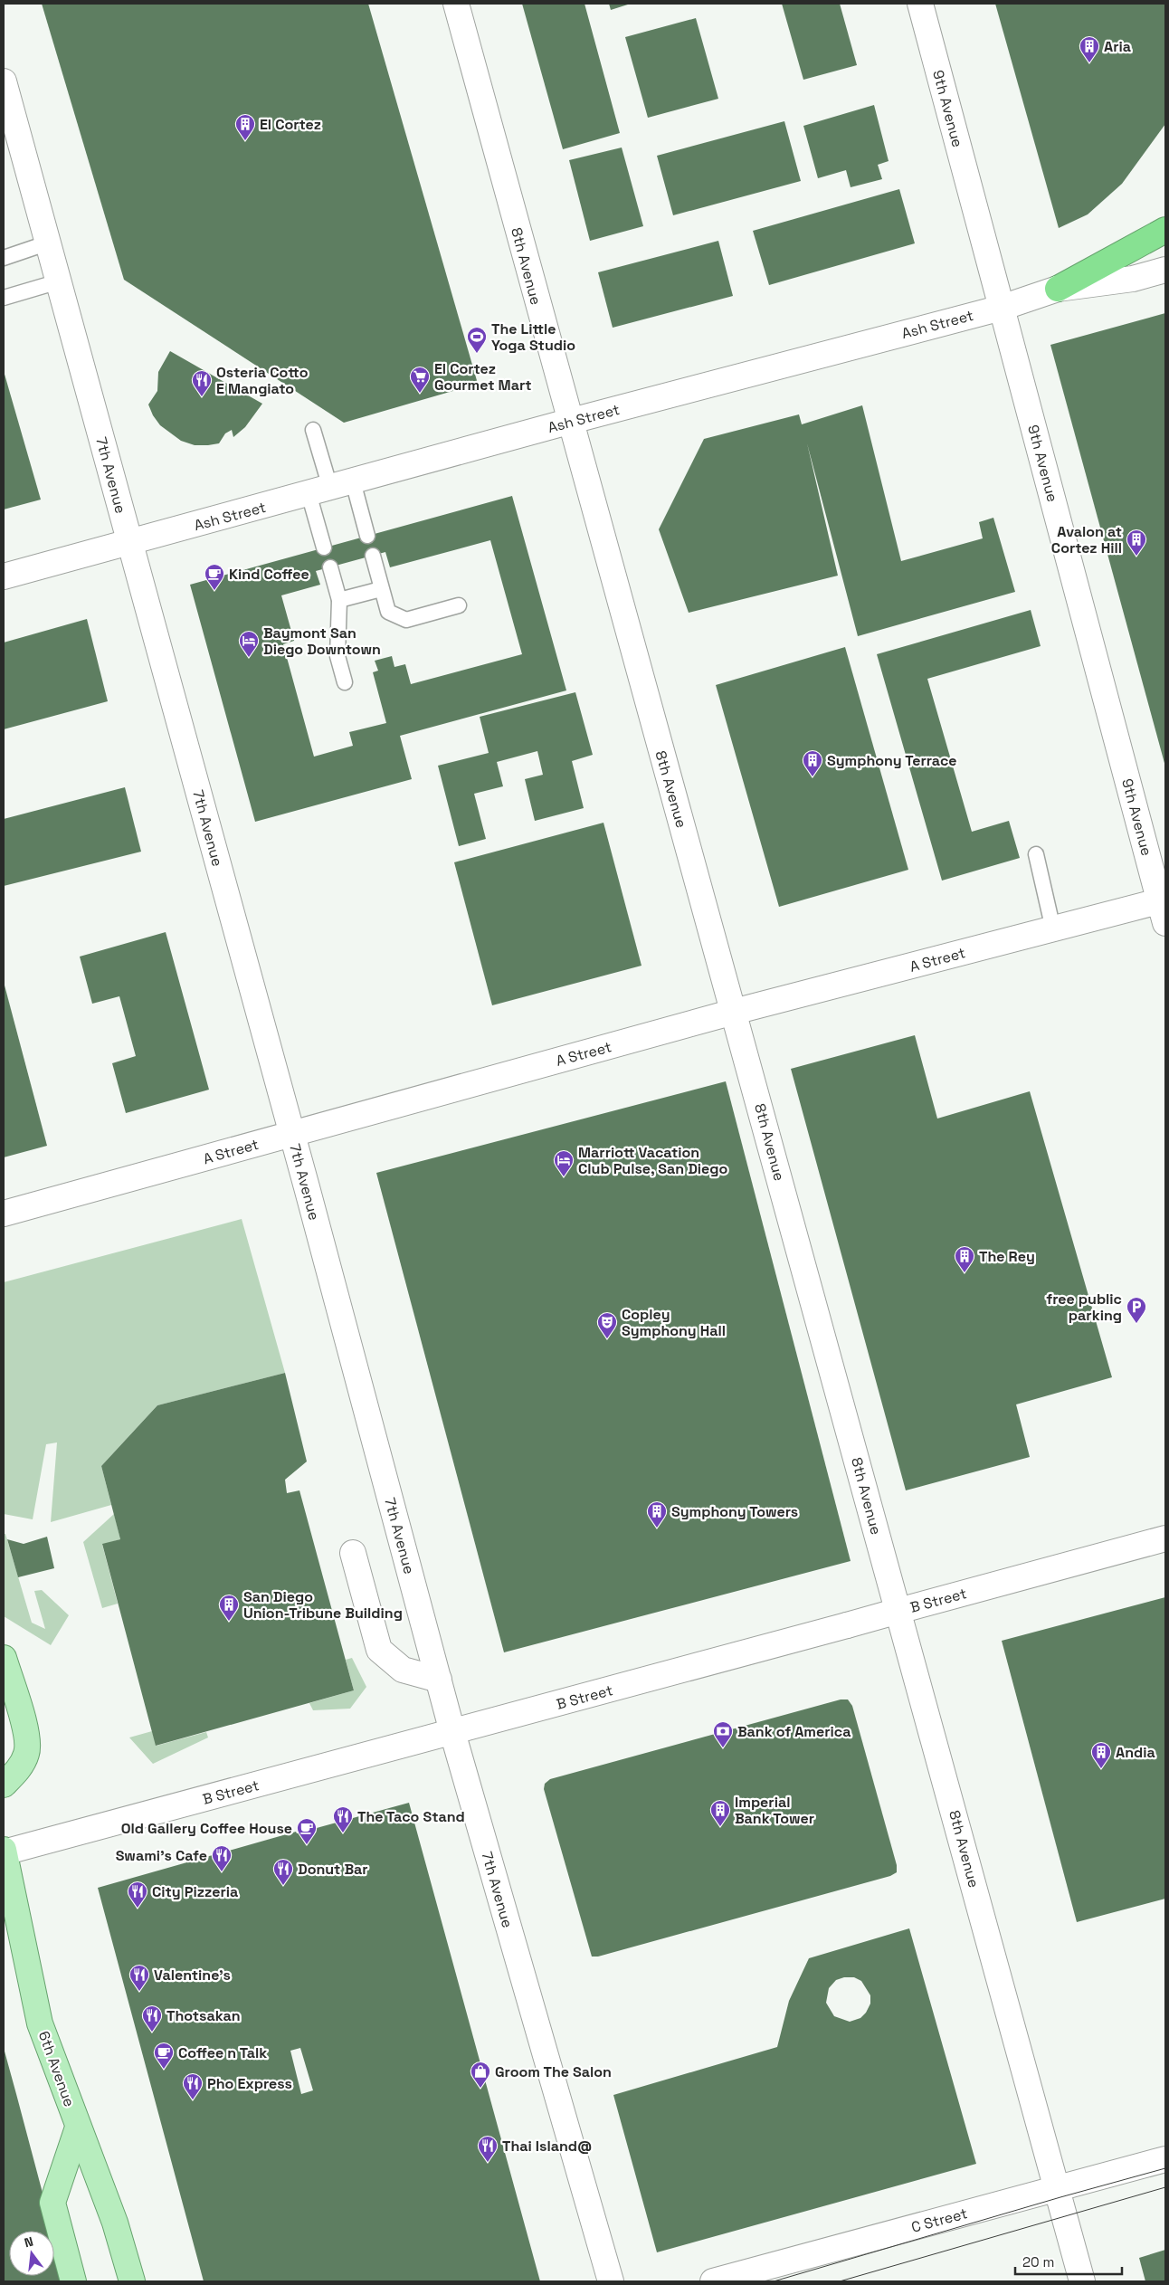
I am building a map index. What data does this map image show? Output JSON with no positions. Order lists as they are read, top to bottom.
{
  "streets": {
    "main road": ["6th Avenue"],
    "street": [
      "9th Avenue",
      "8th Avenue",
      "Ash Street",
      "7th Avenue",
      "A Street",
      "B Street",
      "C Street"
    ]
  },
  "crossings": [
    ["9th Avenue", "Ash Street"],
    ["9th Avenue", "A Street"],
    ["8th Avenue", "Ash Street"],
    ["8th Avenue", "A Street"],
    ["8th Avenue", "B Street"],
    ["8th Avenue", "C Street"],
    ["Ash Street", "7th Avenue"],
    ["7th Avenue", "A Street"],
    ["7th Avenue", "B Street"],
    ["B Street", "6th Avenue"]
  ],
  "places": {
    "building": [
      "Aria",
      "El Cortez",
      "Avalon at Cortez Hill",
      "Symphony Terrace",
      "The Rey",
      "Symphony Towers",
      "San Diego Union-Tribune Building",
      "Andia",
      "Imperial Bank Tower"
    ],
    "sports": ["The Little Yoga Studio"],
    "supermarket": ["El Cortez Gourmet Mart"],
    "restaurant": [
      "Osteria Cotto E Mangiato",
      "The Taco Stand",
      "Swami's Cafe",
      "Donut Bar",
      "City Pizzeria",
      "Valentine's",
      "Thotsakan",
      "Pho Express",
      "Thai Island@"
    ],
    "cafe": ["Kind Coffee", "Old Gallery Coffee House", "Coffee n Talk"],
    "hotel": ["Baymont San Diego Downtown", "Marriott Vacation Club Pulse, San Diego"],
    "parking": ["free public parking"],
    "theatre": ["Copley Symphony Hall"],
    "bank": ["Bank of America"],
    "shop": ["Groom The Salon"]
  },
  "scale_bar": "20 m",
  "north": "top"
}
